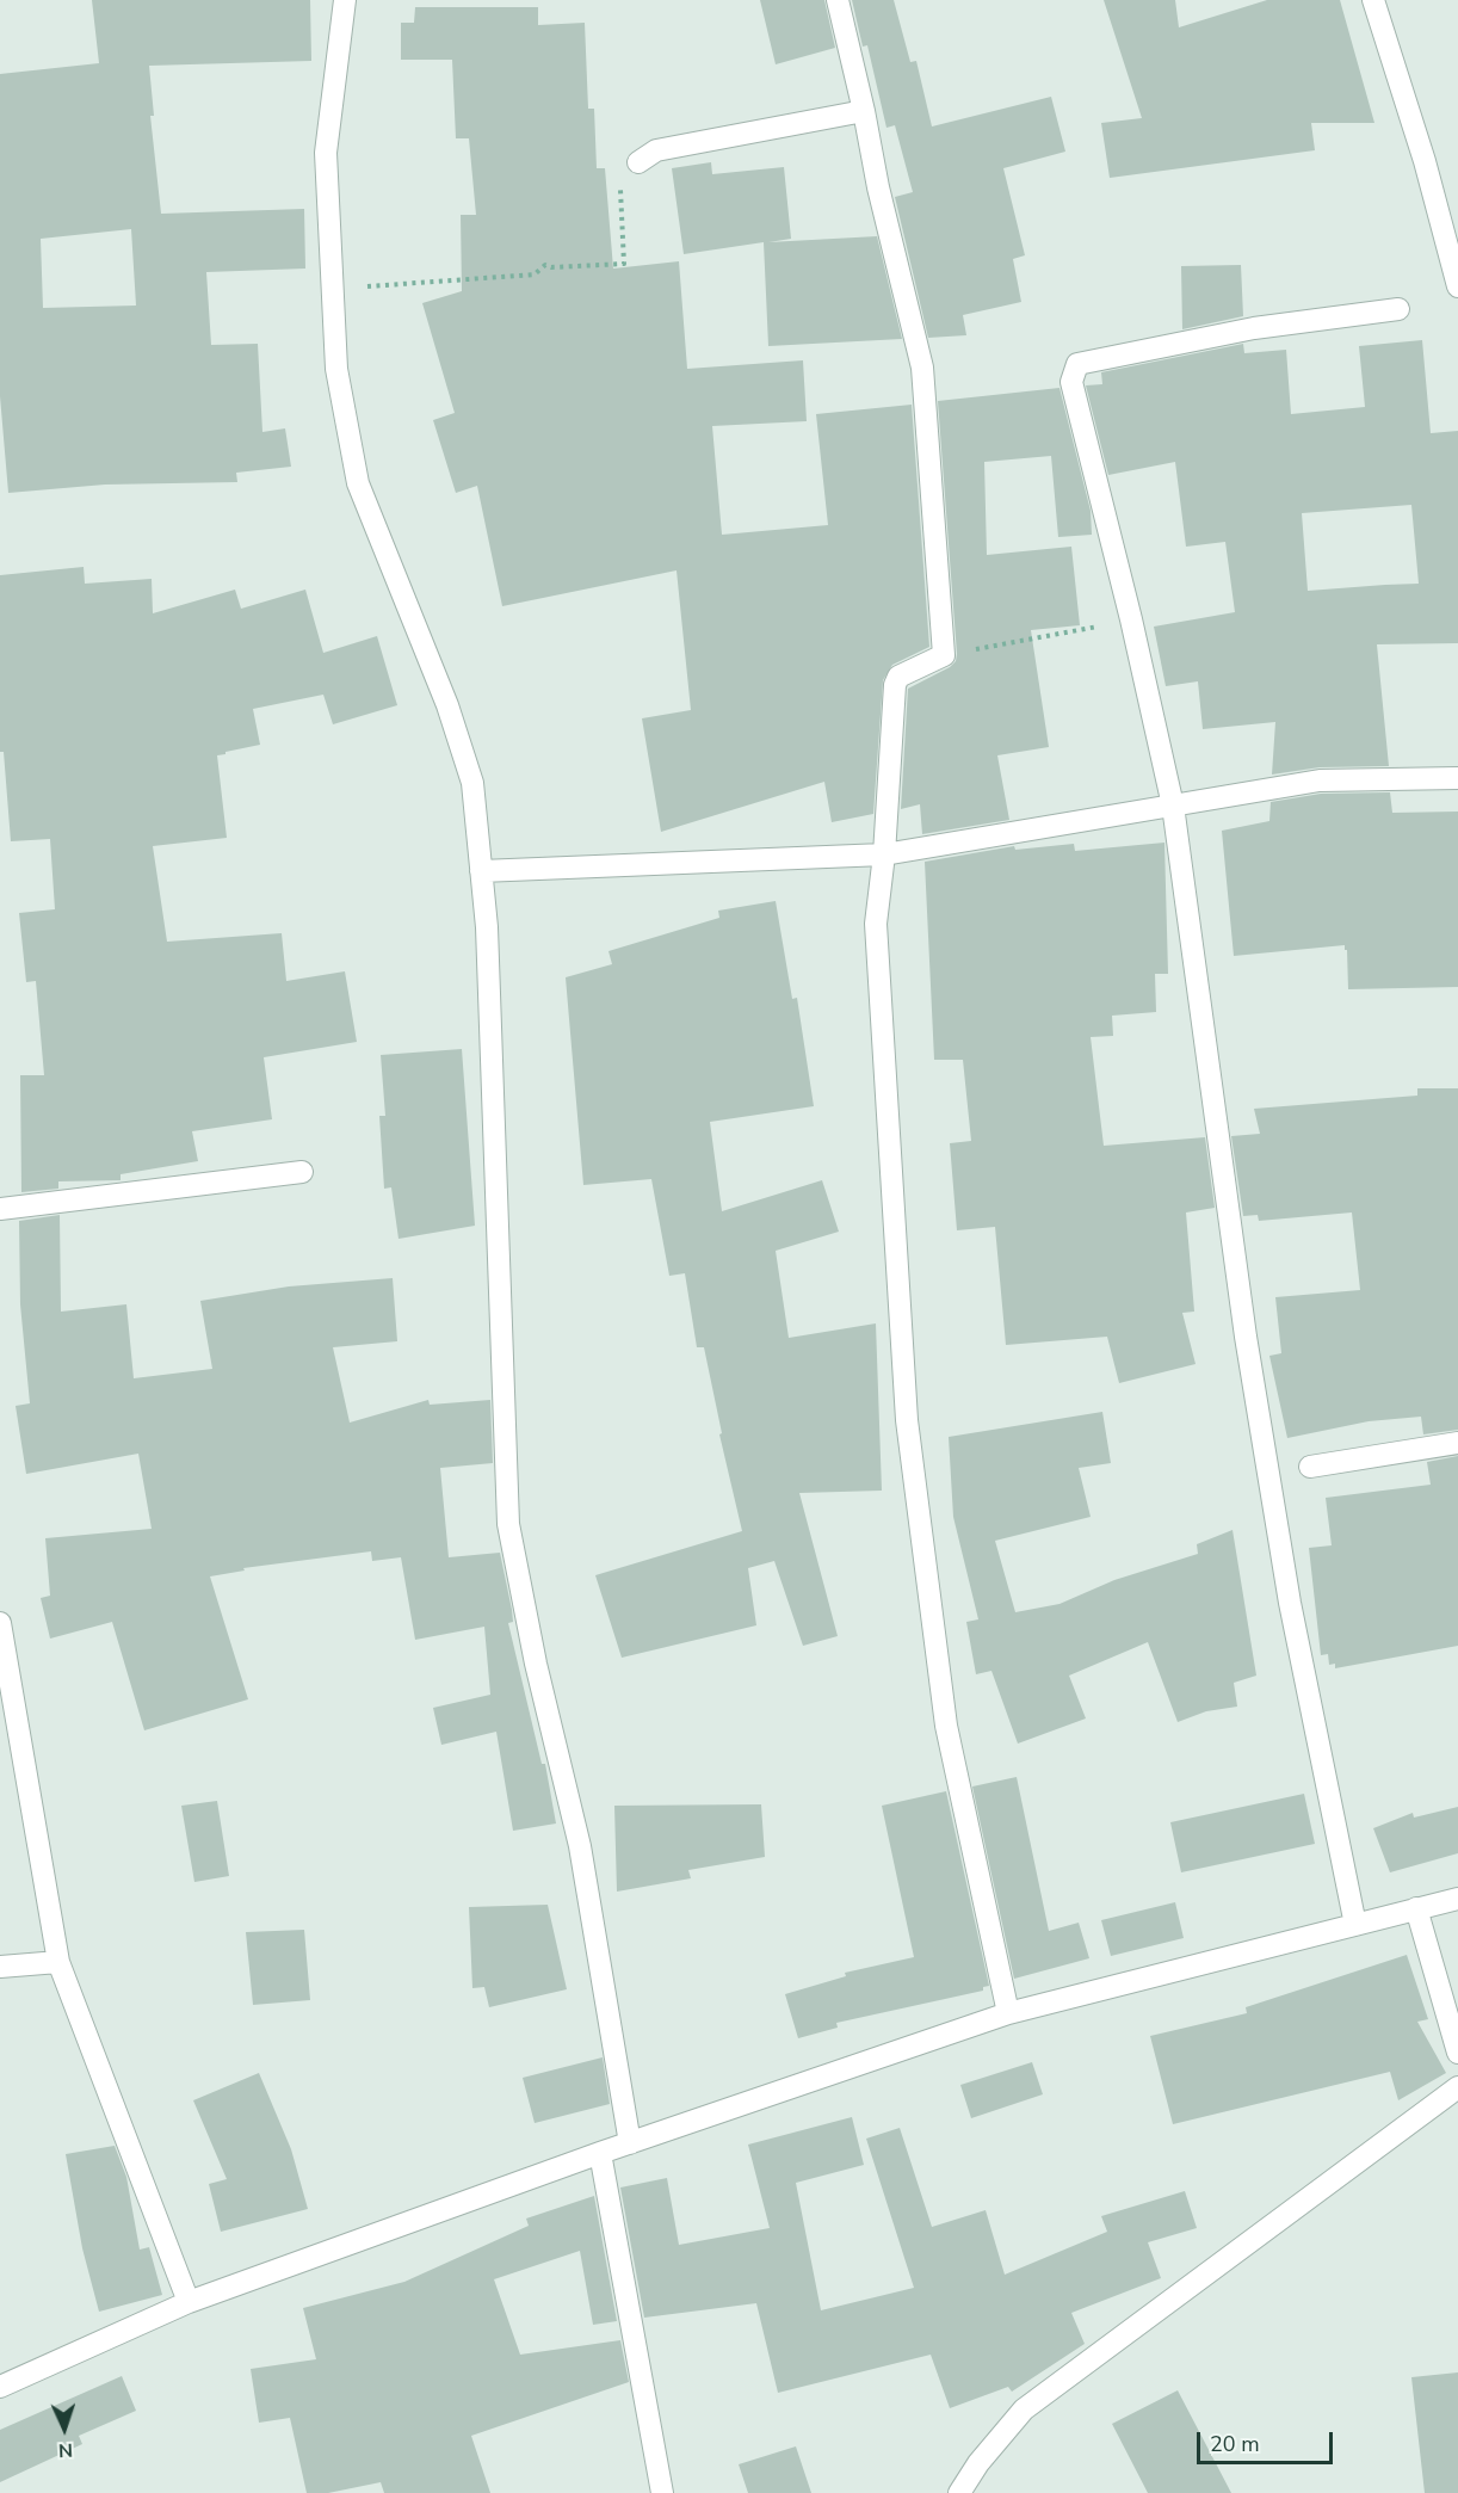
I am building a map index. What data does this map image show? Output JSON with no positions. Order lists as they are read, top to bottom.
{
  "scale_bar": "20 m",
  "north": "bottom"
}
